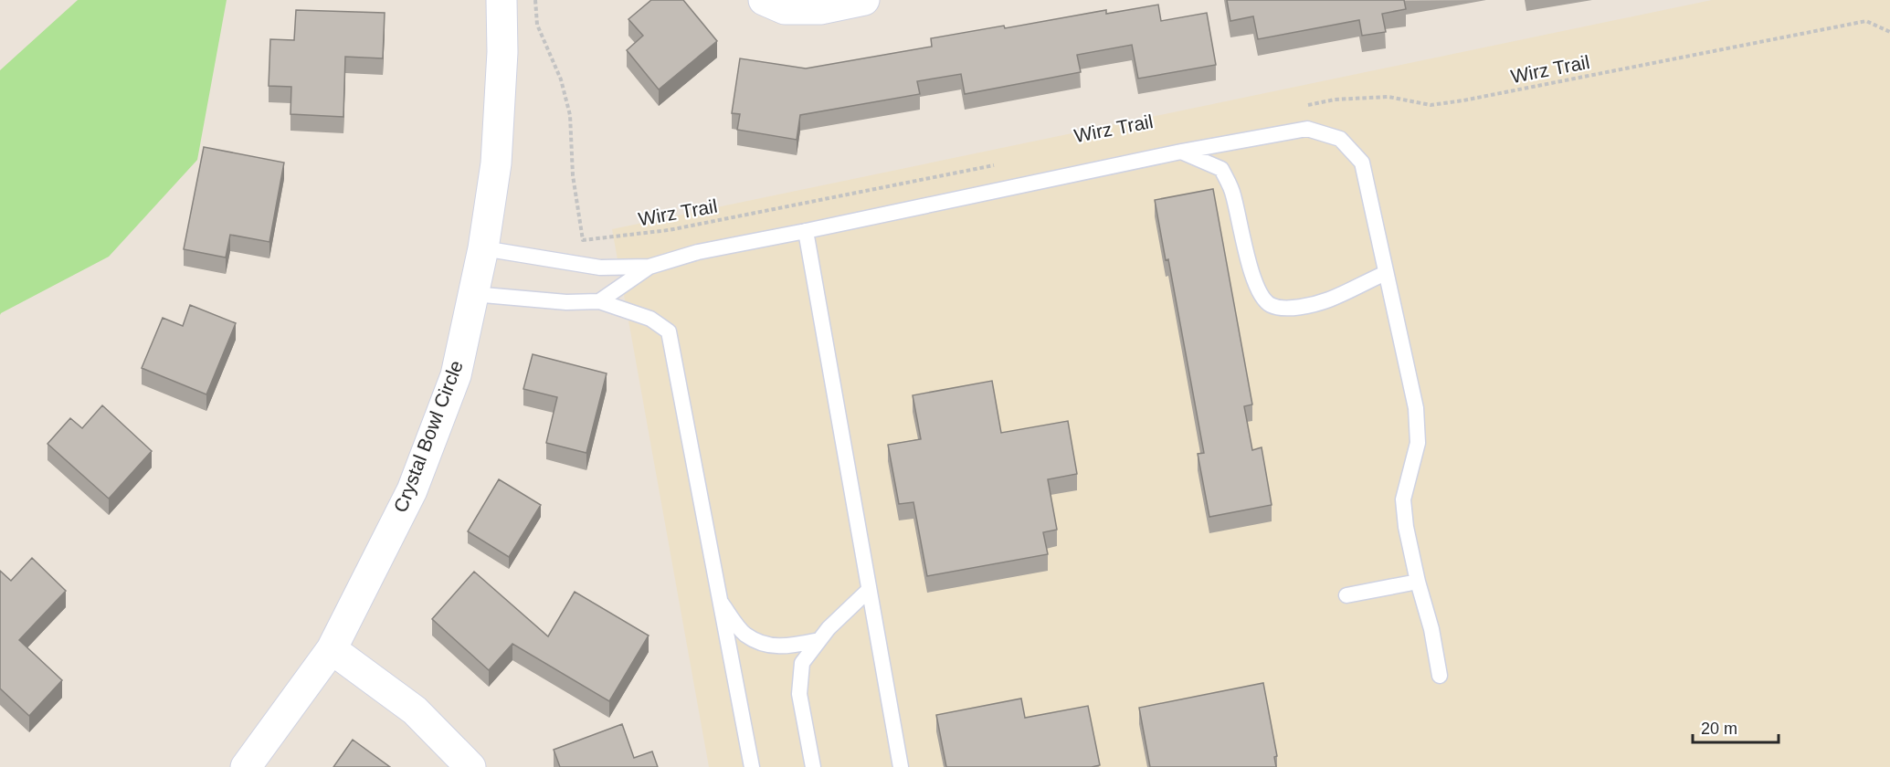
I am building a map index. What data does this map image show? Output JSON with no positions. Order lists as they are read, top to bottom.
{
  "streets": {
    "street": ["Crystal Bowl Circle"],
    "path": ["Wirz Trail"]
  },
  "scale_bar": "20 m"
}
